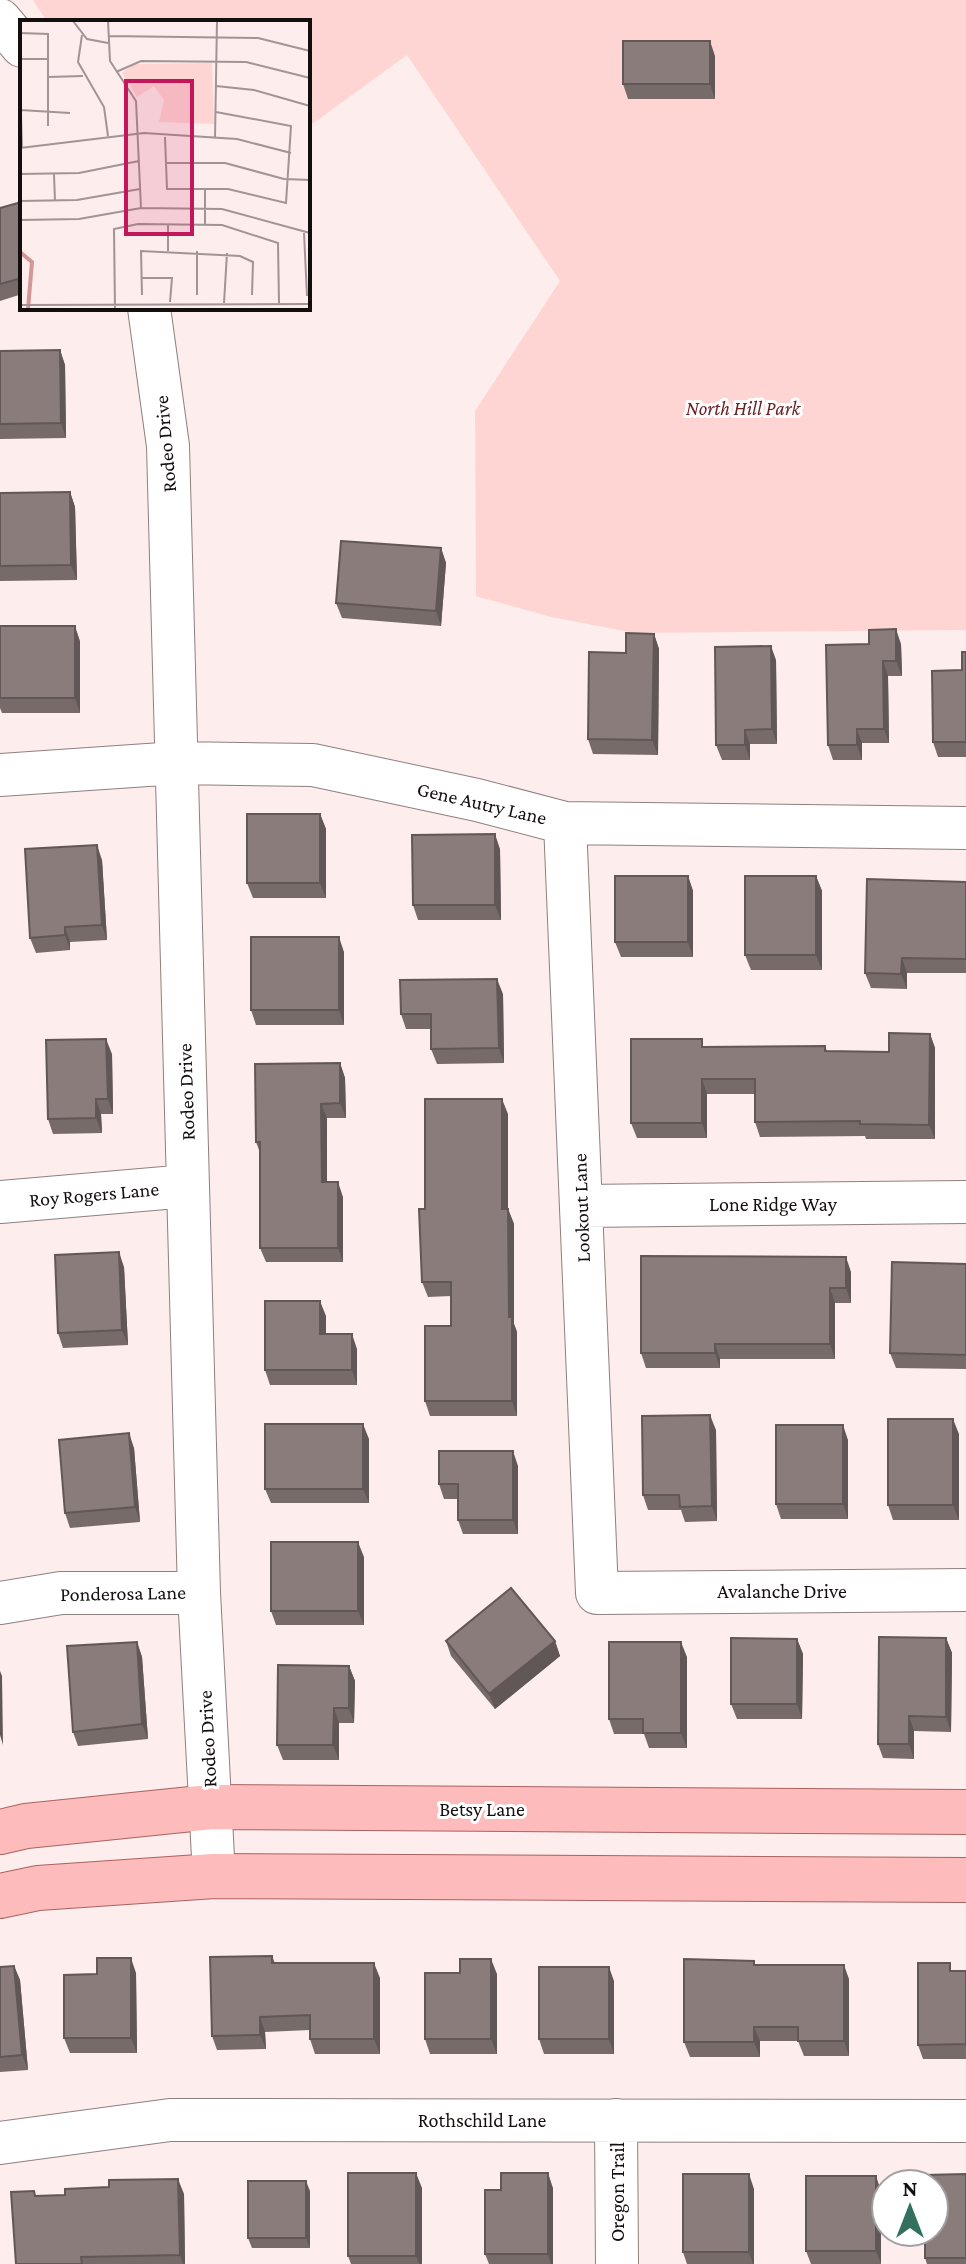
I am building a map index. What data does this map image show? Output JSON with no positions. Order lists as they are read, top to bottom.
{
  "streets": {
    "main road": ["Betsy Lane"],
    "street": [
      "Rodeo Drive",
      "Gene Autry Lane",
      "Roy Rogers Lane",
      "Lone Ridge Way",
      "Lookout Lane",
      "Avalanche Drive",
      "Ponderosa Lane",
      "Rothschild Lane",
      "Oregon Trail"
    ]
  },
  "crossings": [
    ["Rodeo Drive", "Gene Autry Lane"],
    ["Rodeo Drive", "Roy Rogers Lane"],
    ["Rodeo Drive", "Ponderosa Lane"],
    ["Rodeo Drive", "Betsy Lane"],
    ["Gene Autry Lane", "Lookout Lane"],
    ["Lone Ridge Way", "Lookout Lane"],
    ["Lookout Lane", "Avalanche Drive"],
    ["Rothschild Lane", "Oregon Trail"]
  ],
  "parks": ["North Hill Park"],
  "north": "top"
}
